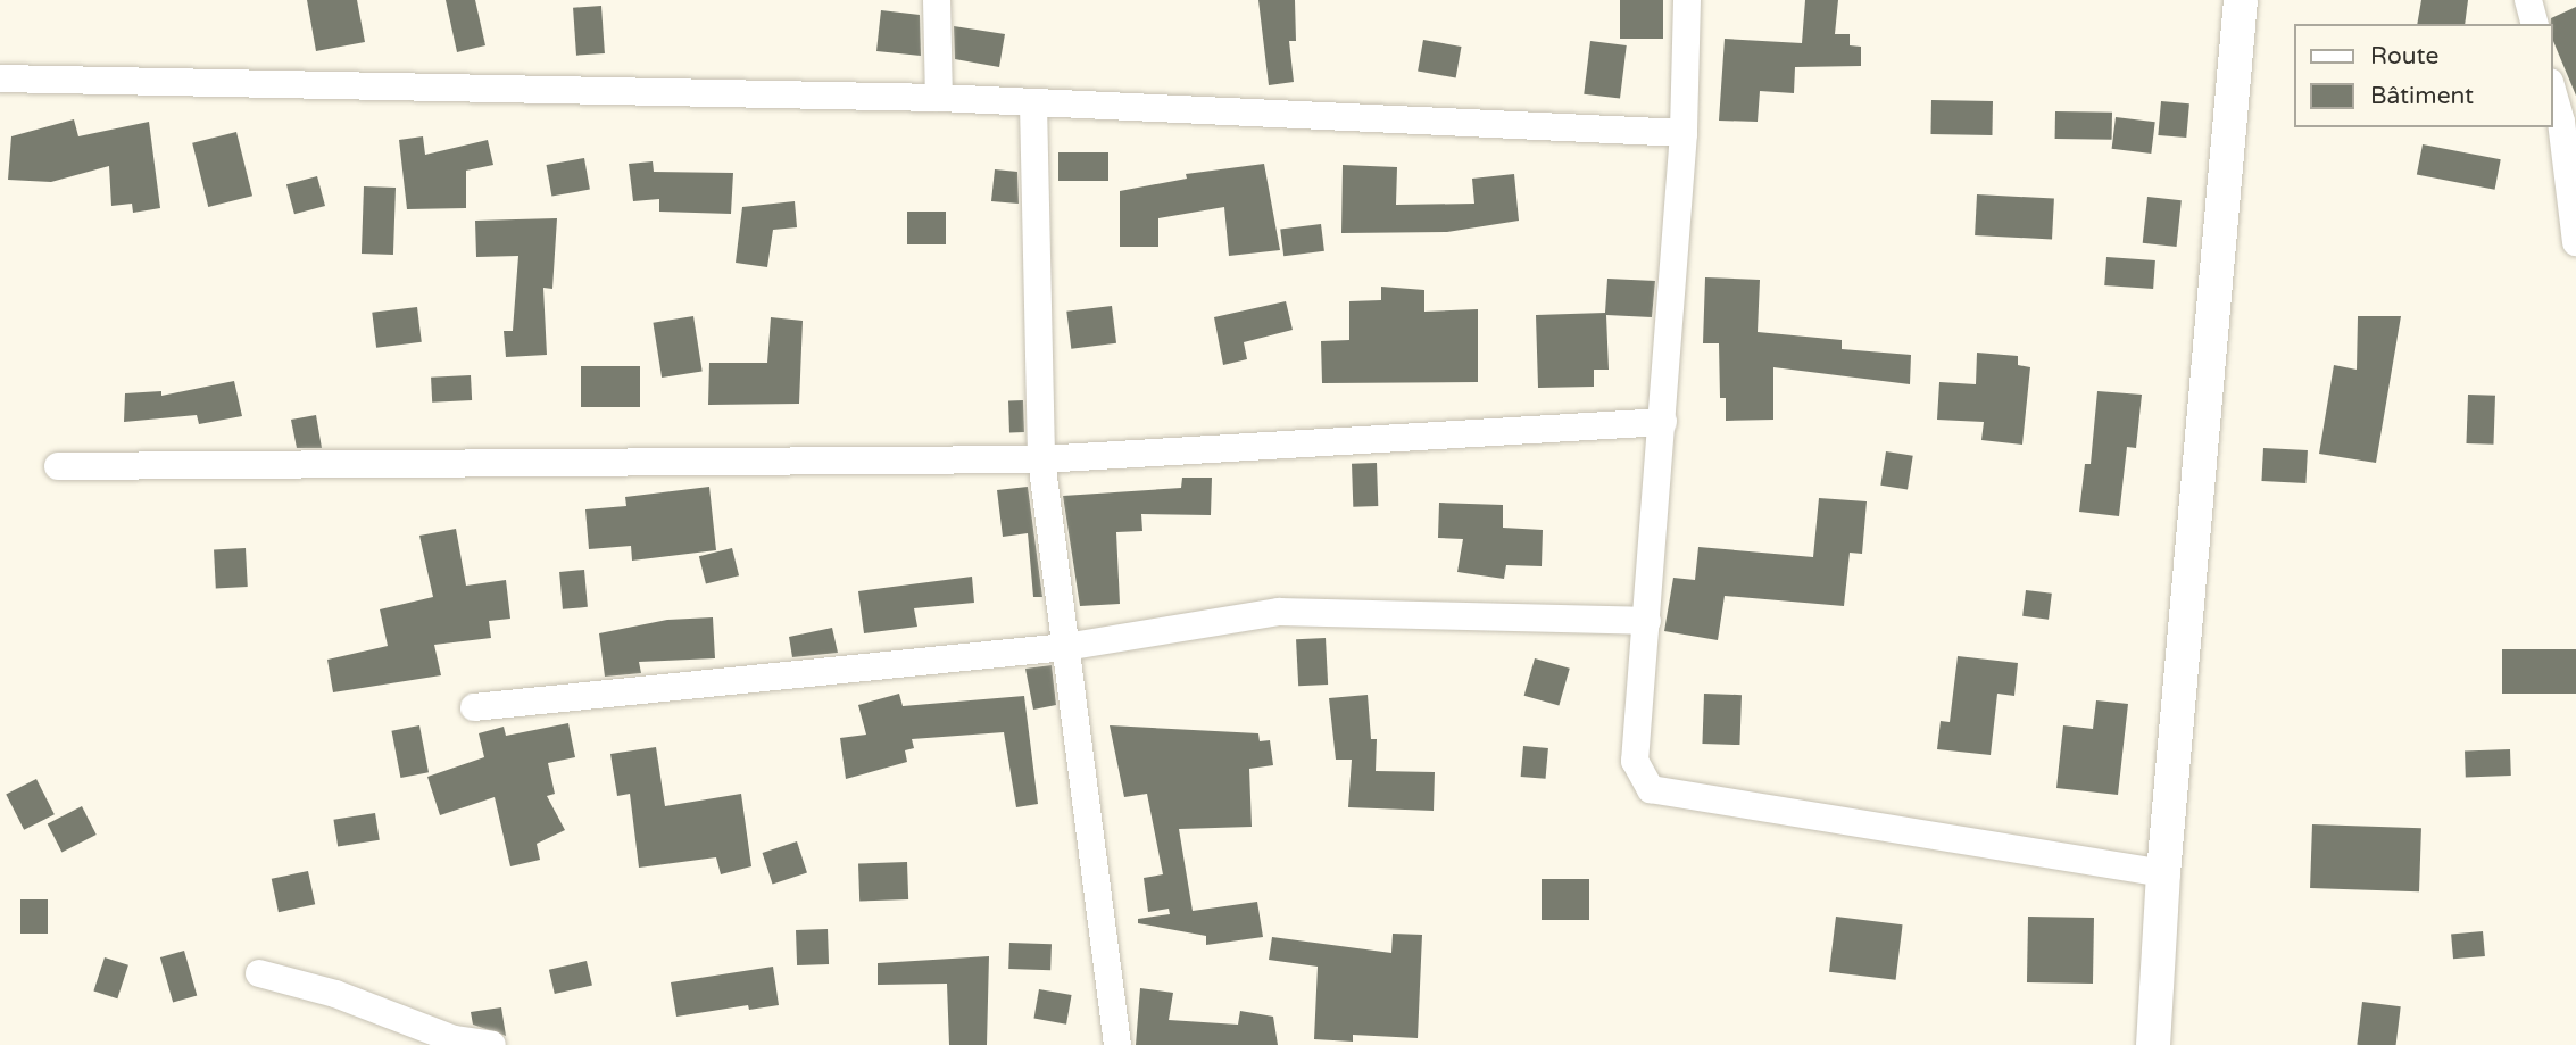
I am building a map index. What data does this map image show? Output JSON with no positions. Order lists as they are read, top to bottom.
{
  "legend": ["Route", "Bâtiment"]
}
